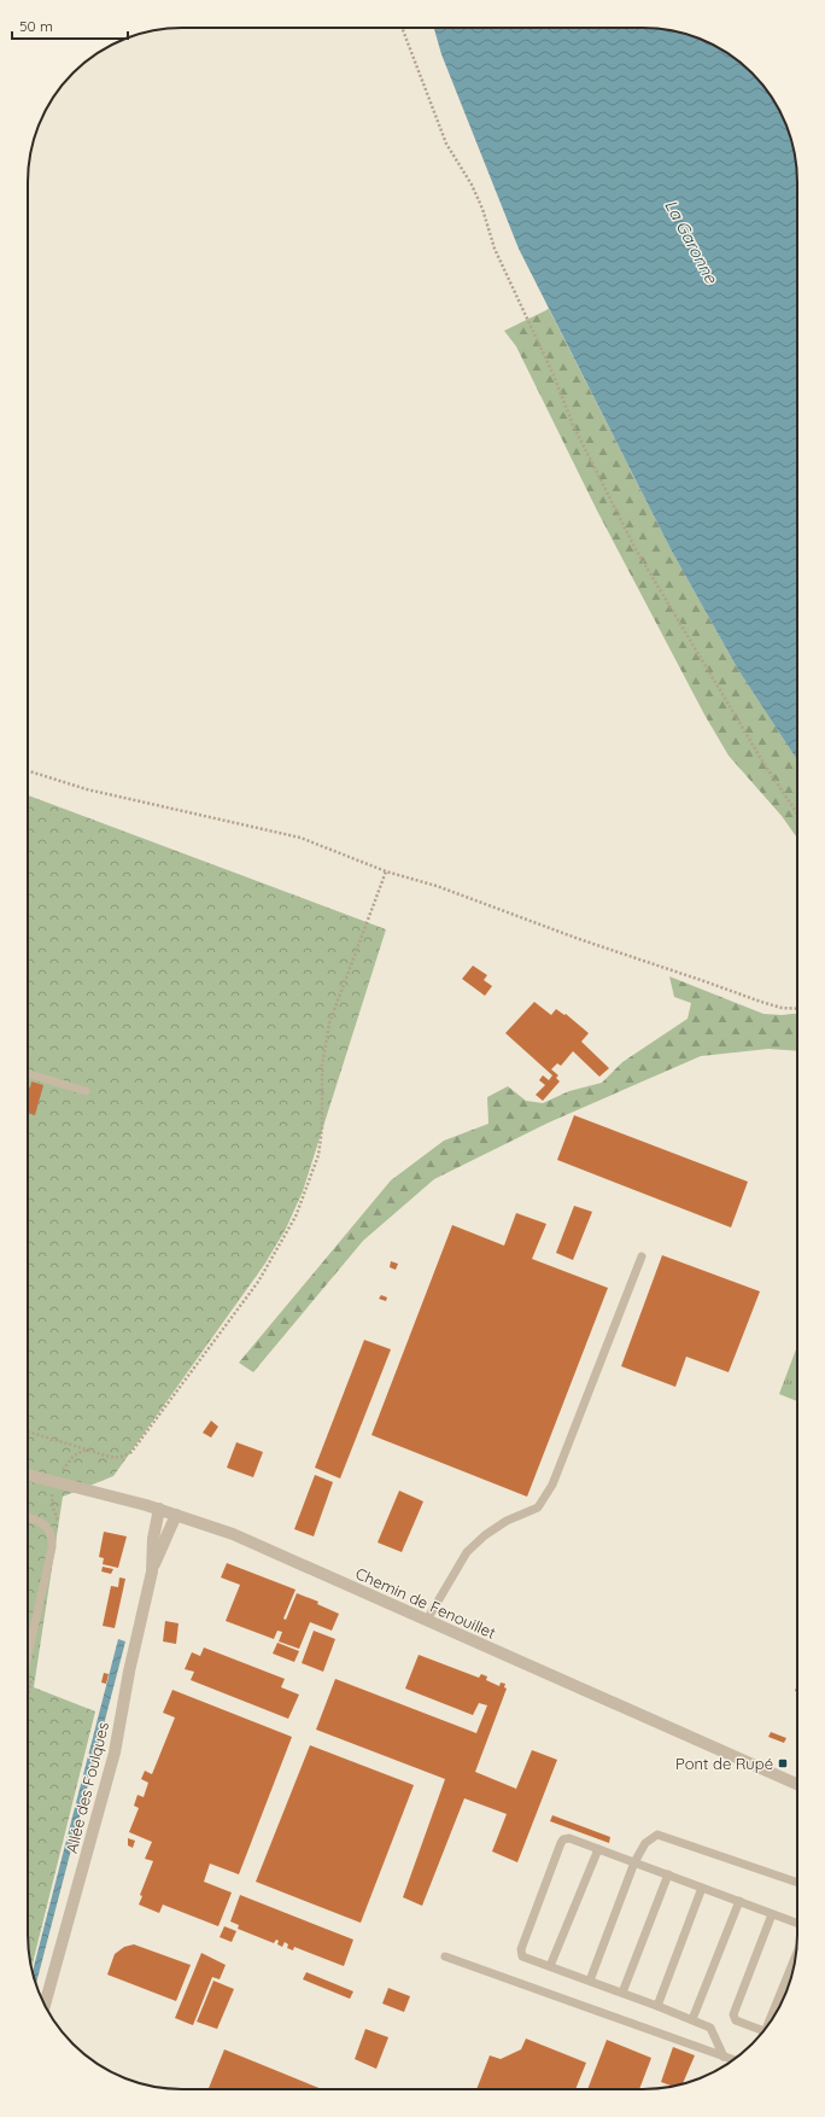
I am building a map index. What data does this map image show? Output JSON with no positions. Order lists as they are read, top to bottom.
{
  "streets": {
    "street": ["Chemin de Fenouillet", "Allée des Foulques"]
  },
  "crossings": [
    ["Chemin de Fenouillet", "Allée des Foulques"]
  ],
  "water": ["La Garonne"],
  "places": {
    "transit": ["Pont de Rupé"]
  },
  "scale_bar": "50 m"
}
